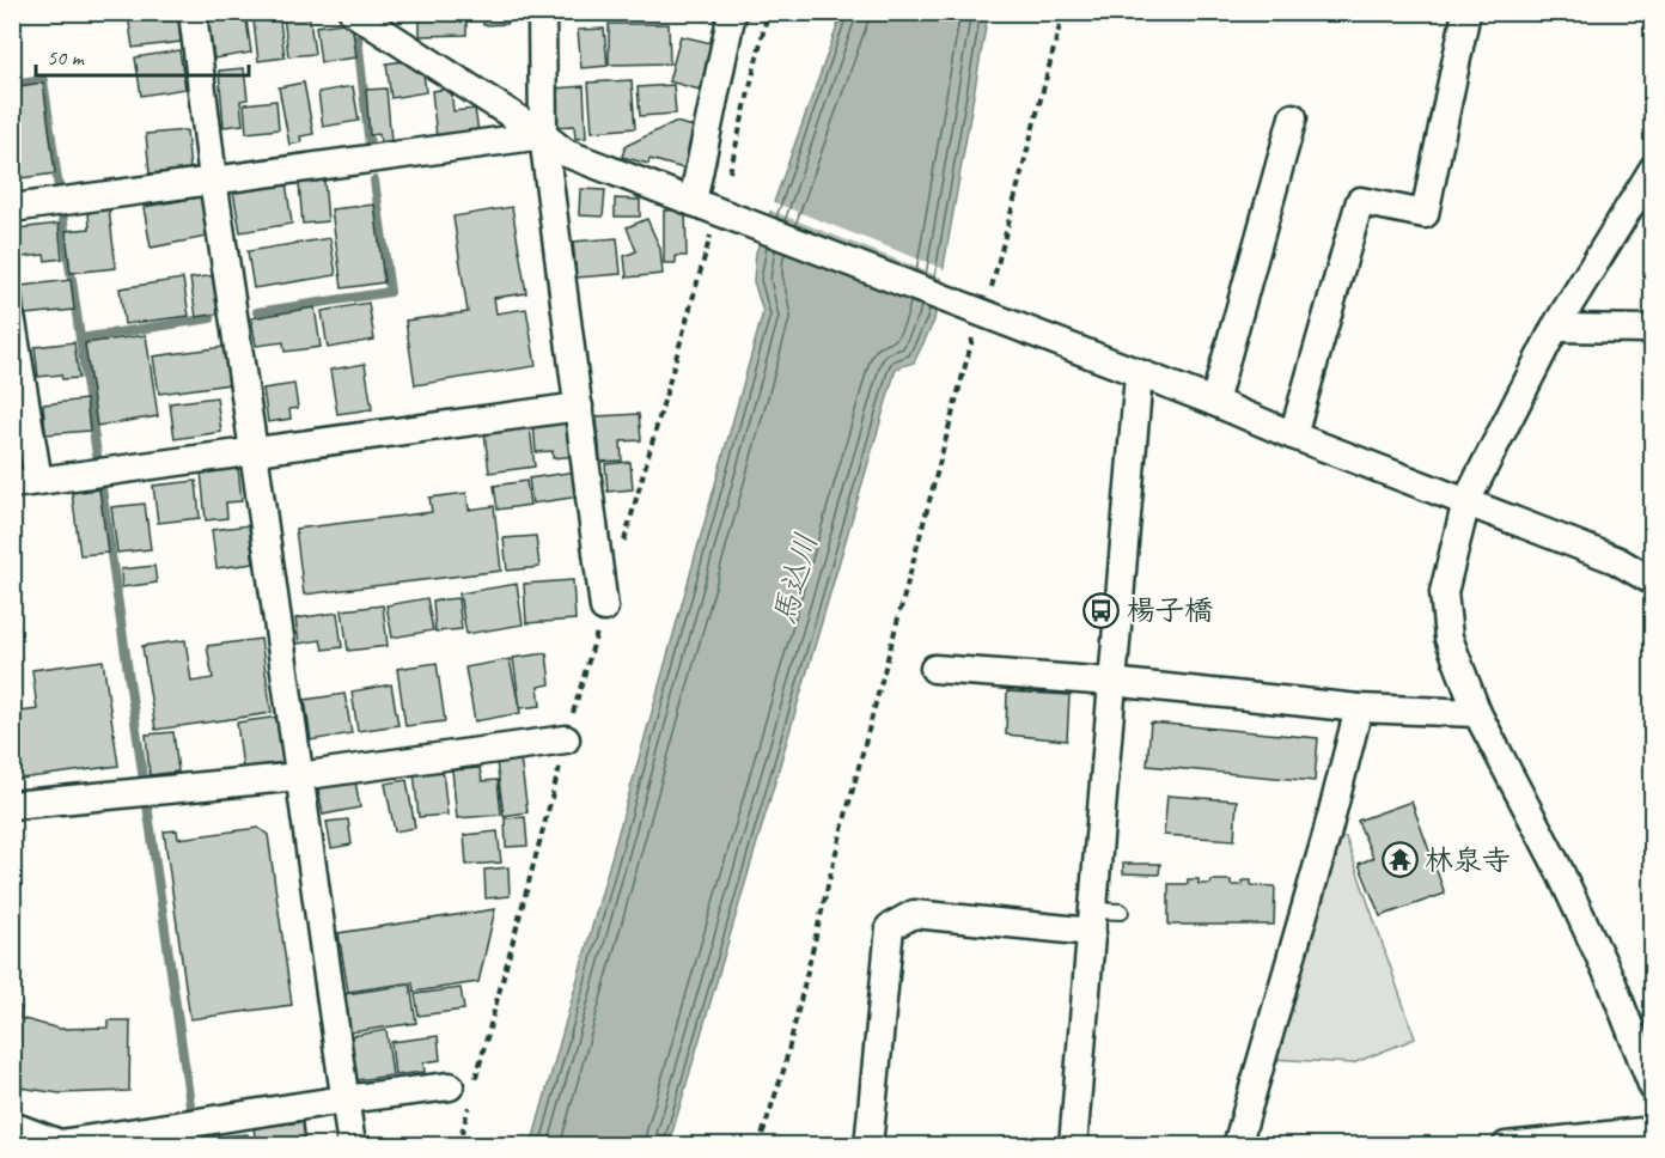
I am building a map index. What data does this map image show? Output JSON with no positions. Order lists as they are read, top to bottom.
{
  "water": ["馬込川"],
  "places": {
    "bus stop": ["楊子橋"],
    "temple": ["林泉寺"]
  },
  "scale_bar": "50 m"
}
